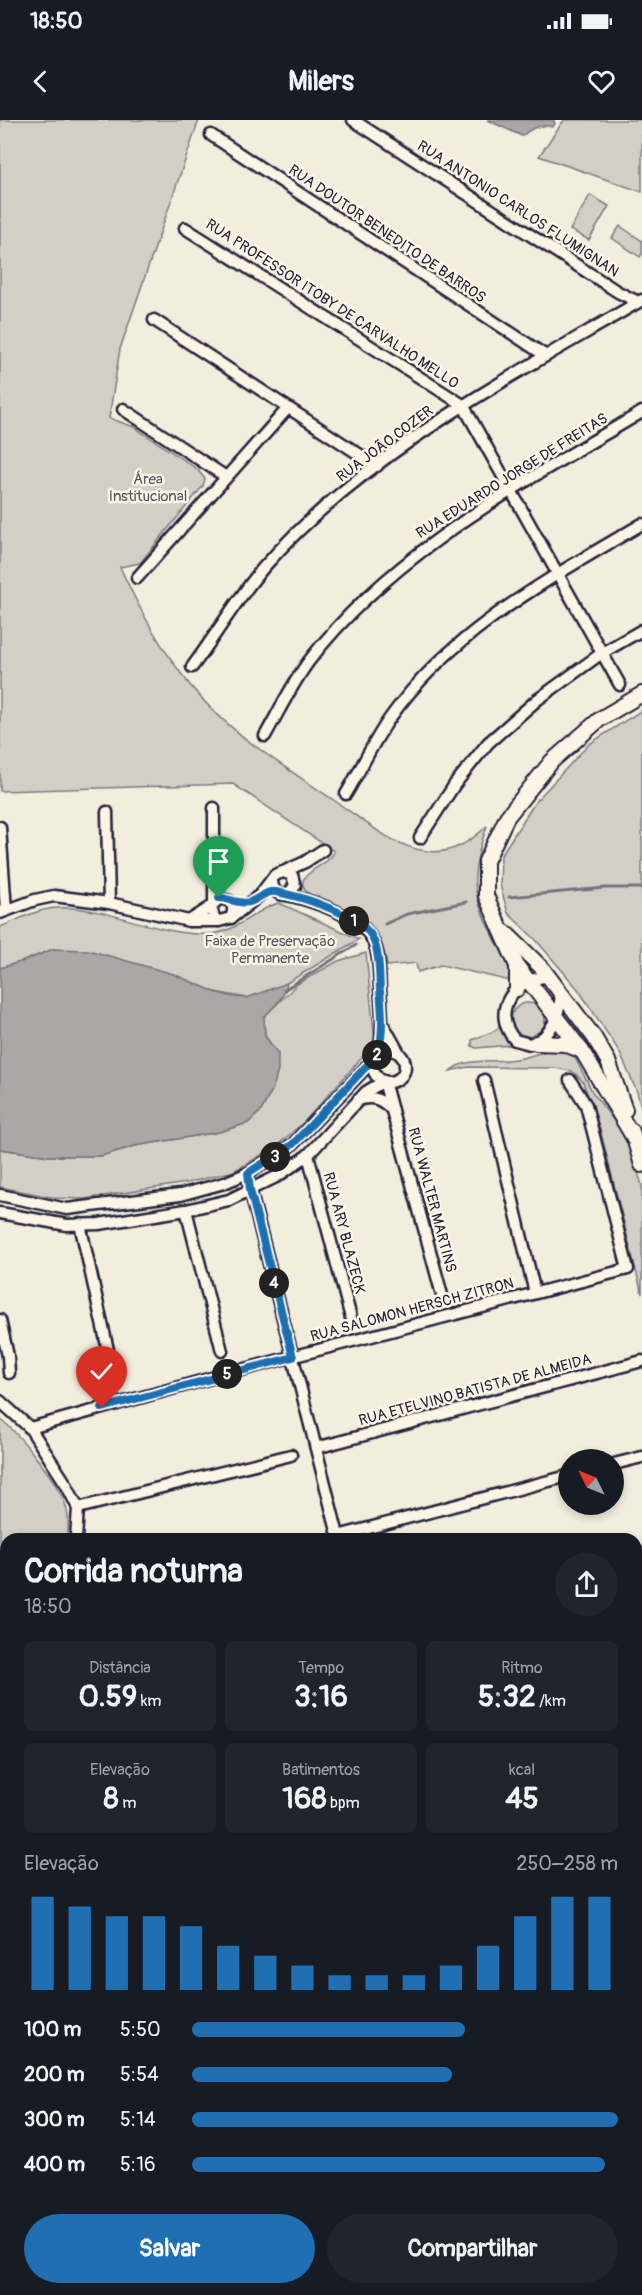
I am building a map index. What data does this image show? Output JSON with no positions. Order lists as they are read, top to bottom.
{
  "streets": {
    "street": [
      "RUA ANTONIO CARLOS FLUMIGNAN",
      "RUA DOUTOR BENEDITO DE BARROS",
      "RUA PROFESSOR ITOBY DE CARVALHO MELLO",
      "RUA JOÃO COZER",
      "RUA EDUARDO JORGE DE FREITAS",
      "RUA WALTER MARTINS",
      "RUA ARY BLAZECK",
      "RUA SALOMON HERSCH ZITRON",
      "RUA ETELVINO BATISTA DE ALMEIDA"
    ]
  },
  "crossings": [
    ["RUA ANTONIO CARLOS FLUMIGNAN", "RUA JOÃO COZER"],
    ["RUA DOUTOR BENEDITO DE BARROS", "RUA JOÃO COZER"],
    ["RUA PROFESSOR ITOBY DE CARVALHO MELLO", "RUA JOÃO COZER"]
  ],
  "parks": ["Área Institucional", "Faixa de Preservação Permanente"],
  "north": "top left",
  "page": {
    "status": "18:50",
    "header": "Milers",
    "pins": [
      "1",
      "2",
      "3",
      "4",
      "5"
    ],
    "heading": ["Corrida noturna", "18:50"],
    "stats": [
      ["Distância", "0.59 km"],
      ["Tempo", "3:16"],
      ["Ritmo", "5:32 /km"],
      ["Elevação", "8 m"],
      ["Batimentos", "168 bpm"],
      ["kcal", "45"]
    ],
    "chart": ["Elevação", "250–258 m"],
    "list": [
      {
        "name": "100 m",
        "note": "5:50"
      },
      {
        "name": "200 m",
        "note": "5:54"
      },
      {
        "name": "300 m",
        "note": "5:14"
      },
      {
        "name": "400 m",
        "note": "5:16"
      }
    ],
    "buttons": ["Salvar", "Compartilhar"]
  }
}
